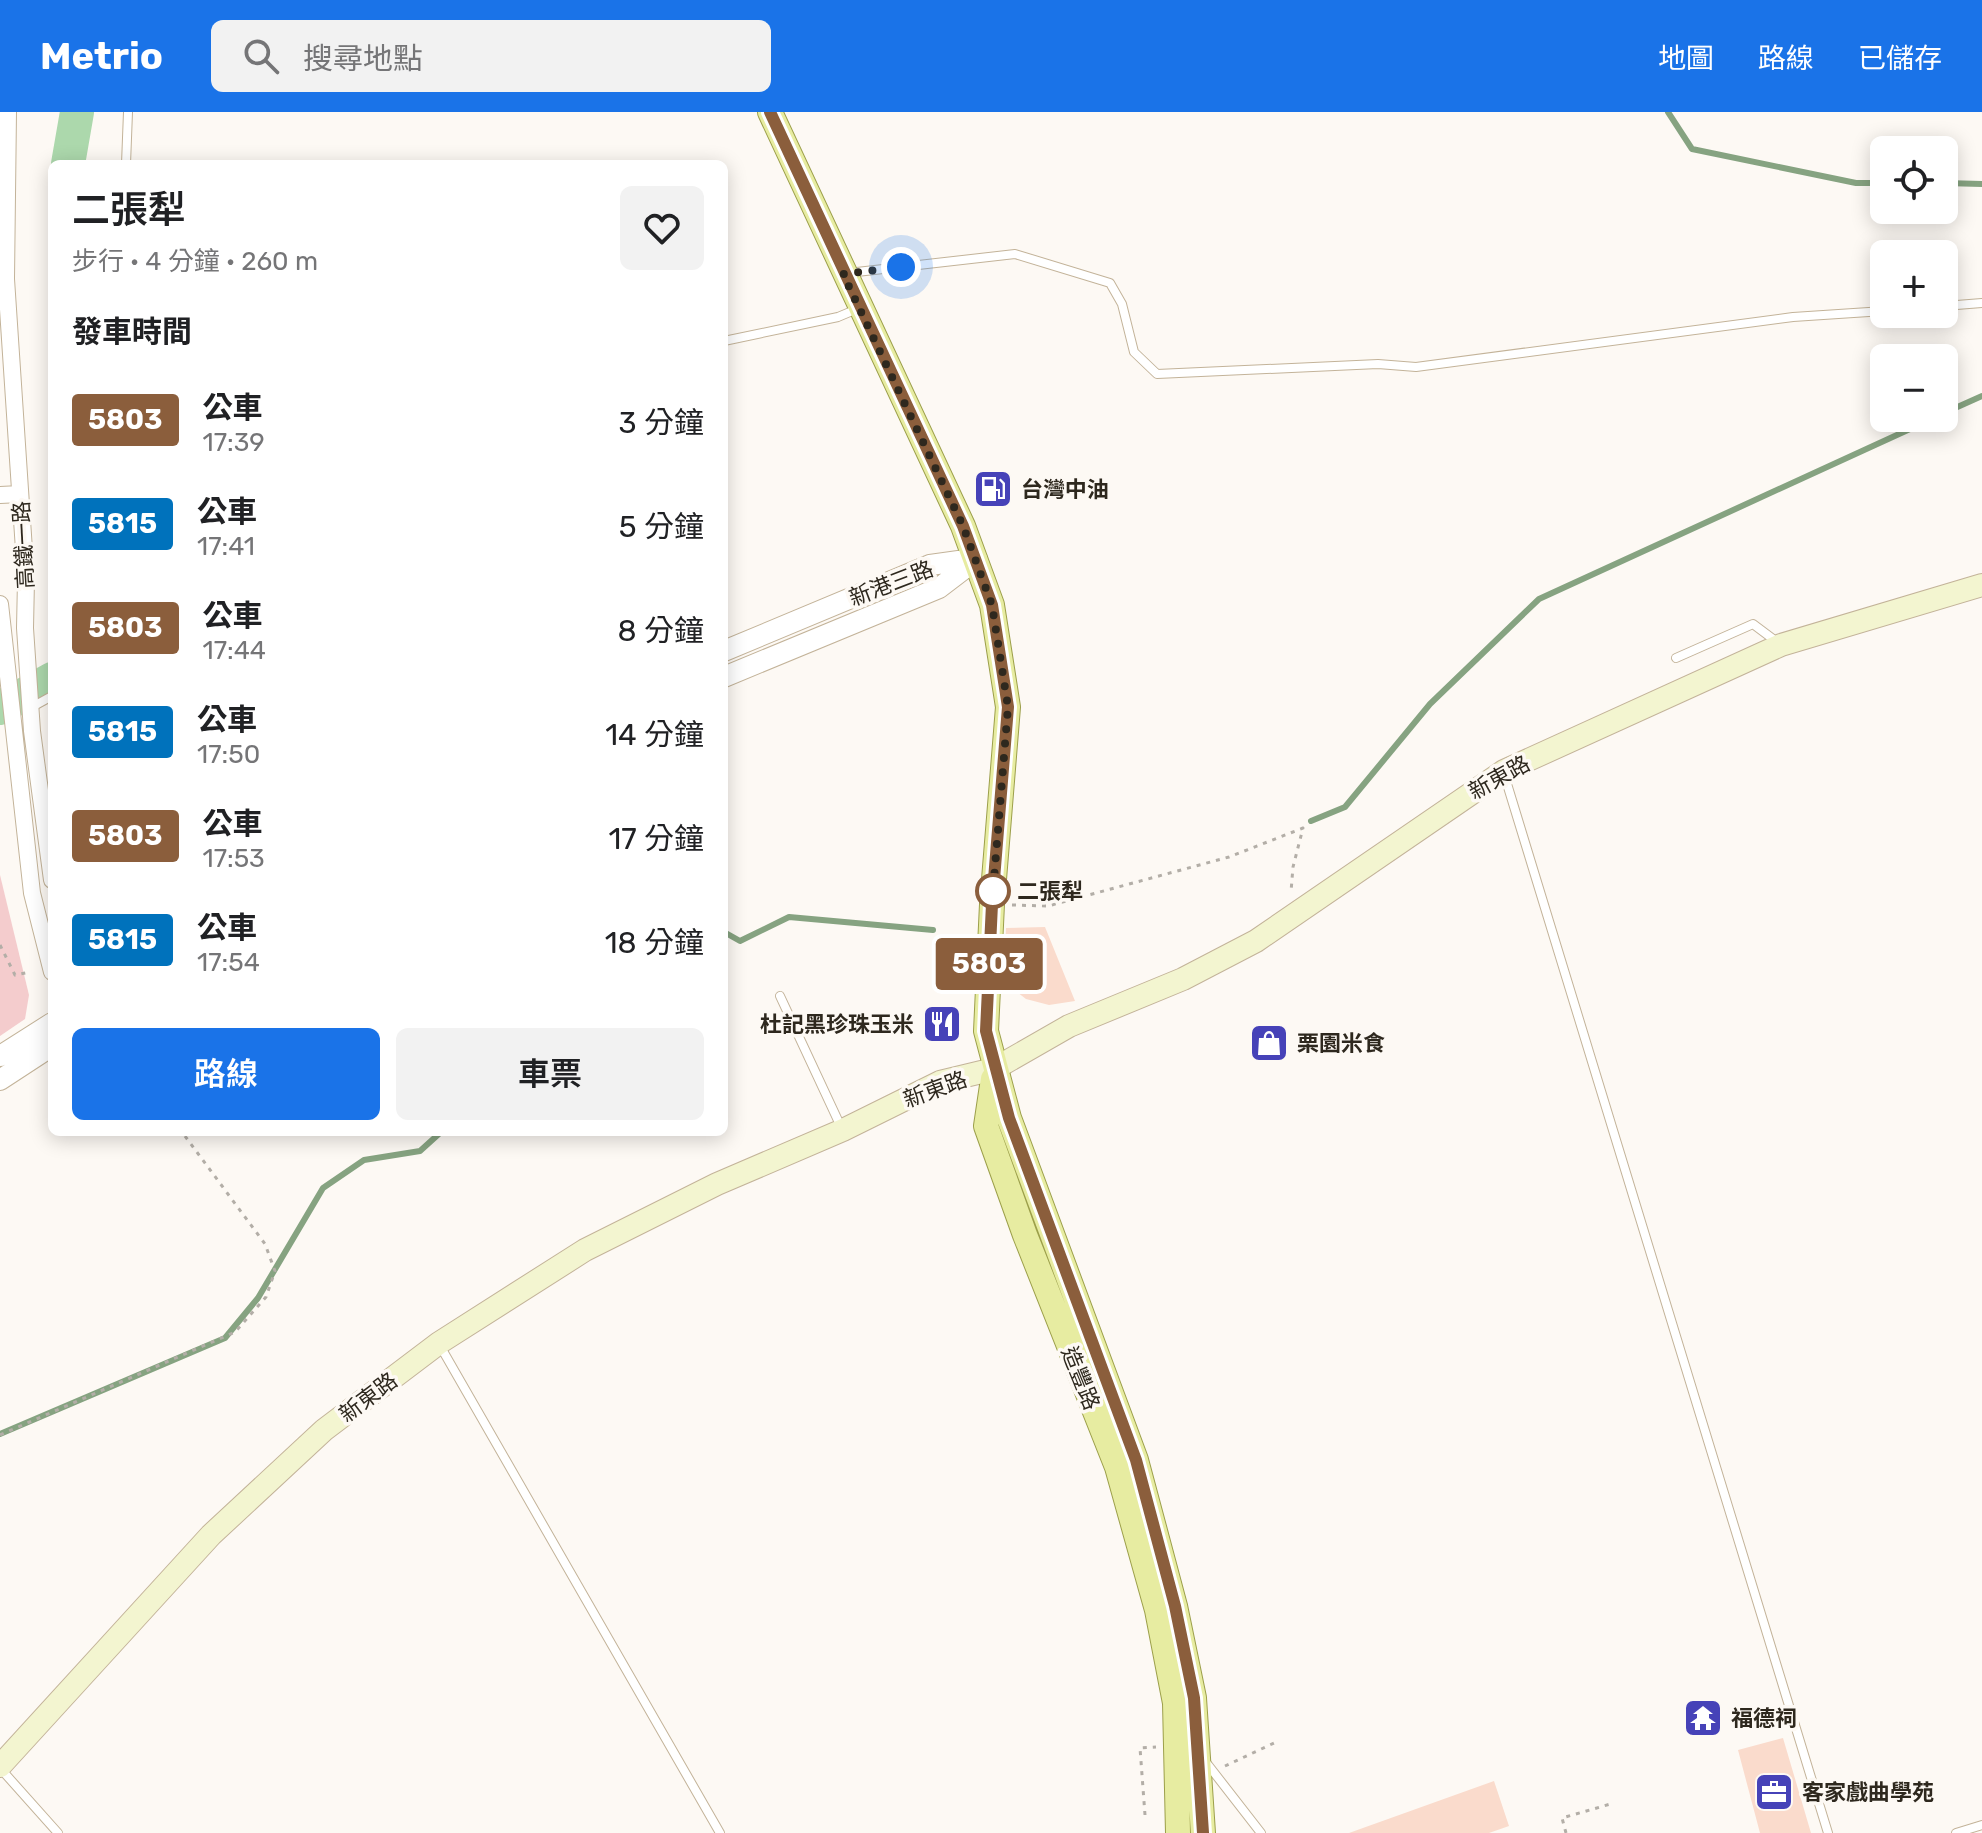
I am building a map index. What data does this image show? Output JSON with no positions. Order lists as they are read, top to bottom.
{
  "streets": {
    "main road": ["新東路", "造豐路"],
    "street": ["高鐵一路", "新港三路"]
  },
  "crossings": [
    ["新港三路", "造豐路"],
    ["新東路", "造豐路"]
  ],
  "places": {
    "fuel station": ["台灣中油"],
    "other": ["二張犁"],
    "restaurant": ["杜記黑珍珠玉米"],
    "shop": ["栗園米食"],
    "temple": ["福德祠"],
    "office": ["客家戲曲學苑"]
  },
  "lines": ["bus line 5803"],
  "page": {
    "header": "Metrio",
    "search": "搜尋地點",
    "nav": ["地圖", "路線", "已儲存"],
    "on_map": "5803",
    "map_buttons": ["+", "−"],
    "heading": [
      ["二張犁", "步行 · 4 分鐘 · 260 m"],
      "發車時間"
    ],
    "list": [
      {
        "mark": "5803",
        "name": "公車",
        "note": "17:39",
        "value": "3 分鐘"
      },
      {
        "mark": "5815",
        "name": "公車",
        "note": "17:41",
        "value": "5 分鐘"
      },
      {
        "mark": "5803",
        "name": "公車",
        "note": "17:44",
        "value": "8 分鐘"
      },
      {
        "mark": "5815",
        "name": "公車",
        "note": "17:50",
        "value": "14 分鐘"
      },
      {
        "mark": "5803",
        "name": "公車",
        "note": "17:53",
        "value": "17 分鐘"
      },
      {
        "mark": "5815",
        "name": "公車",
        "note": "17:54",
        "value": "18 分鐘"
      }
    ],
    "buttons": ["路線", "車票"]
  }
}
